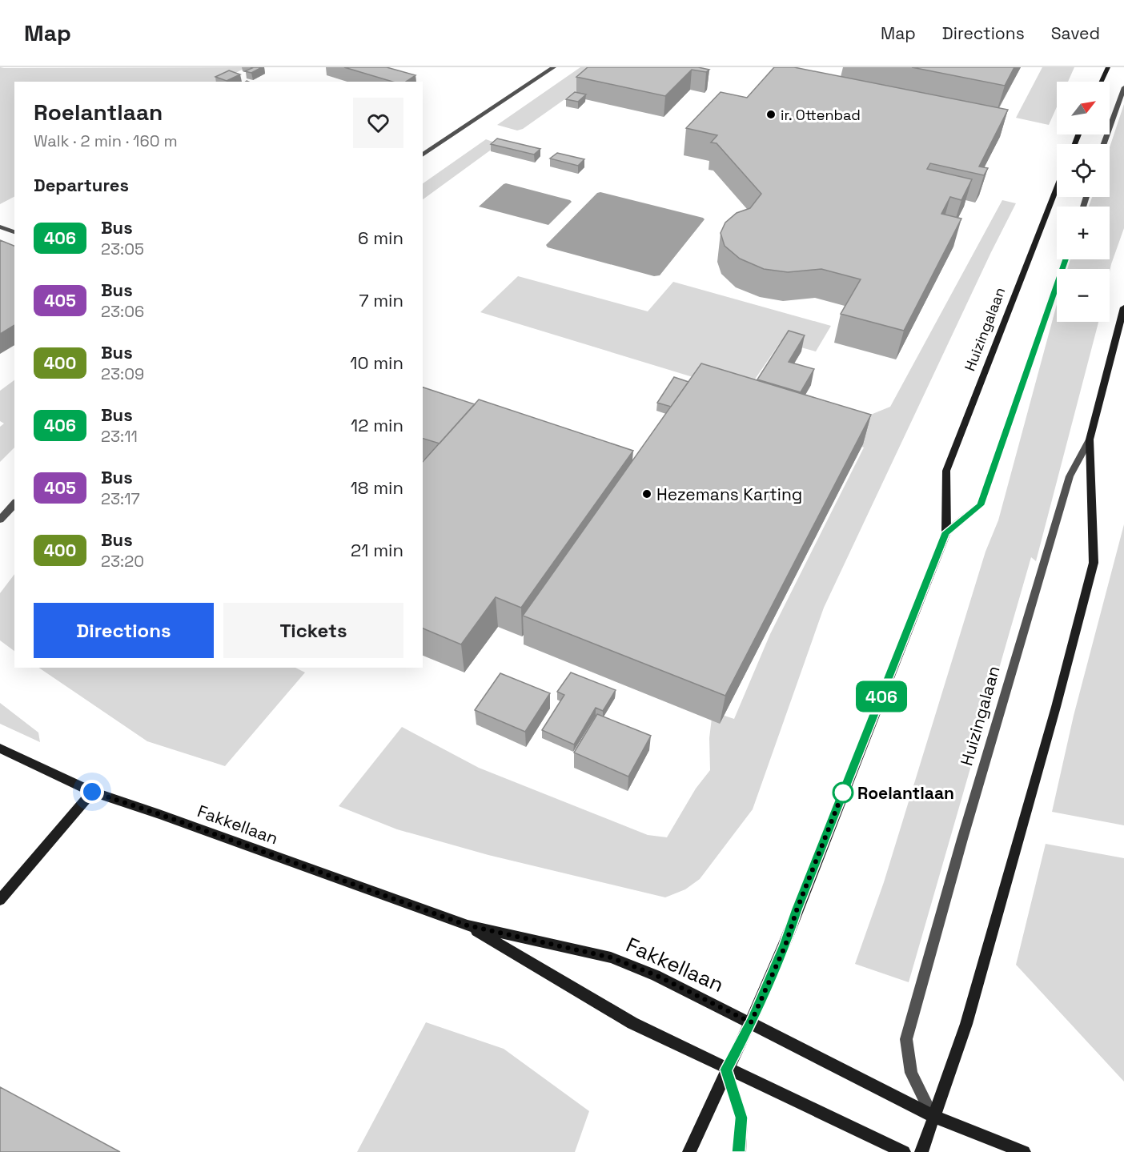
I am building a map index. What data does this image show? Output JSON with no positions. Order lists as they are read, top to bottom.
{
  "streets": {
    "main road": ["Huizingalaan", "Fakkellaan"]
  },
  "crossings": [
    ["Huizingalaan", "Fakkellaan"]
  ],
  "places": ["ir. Ottenbad", "Hezemans Karting", "Roelantlaan"],
  "lines": ["bus line 406"],
  "north": "top right",
  "page": {
    "header": "Map",
    "nav": ["Map", "Directions", "Saved"],
    "on_map": "406",
    "map_buttons": ["+", "−"],
    "heading": [
      ["Roelantlaan", "Walk · 2 min · 160 m"],
      "Departures"
    ],
    "list": [
      {
        "mark": "406",
        "name": "Bus",
        "note": "23:05",
        "value": "6 min"
      },
      {
        "mark": "405",
        "name": "Bus",
        "note": "23:06",
        "value": "7 min"
      },
      {
        "mark": "400",
        "name": "Bus",
        "note": "23:09",
        "value": "10 min"
      },
      {
        "mark": "406",
        "name": "Bus",
        "note": "23:11",
        "value": "12 min"
      },
      {
        "mark": "405",
        "name": "Bus",
        "note": "23:17",
        "value": "18 min"
      },
      {
        "mark": "400",
        "name": "Bus",
        "note": "23:20",
        "value": "21 min"
      }
    ],
    "buttons": ["Directions", "Tickets"]
  }
}
